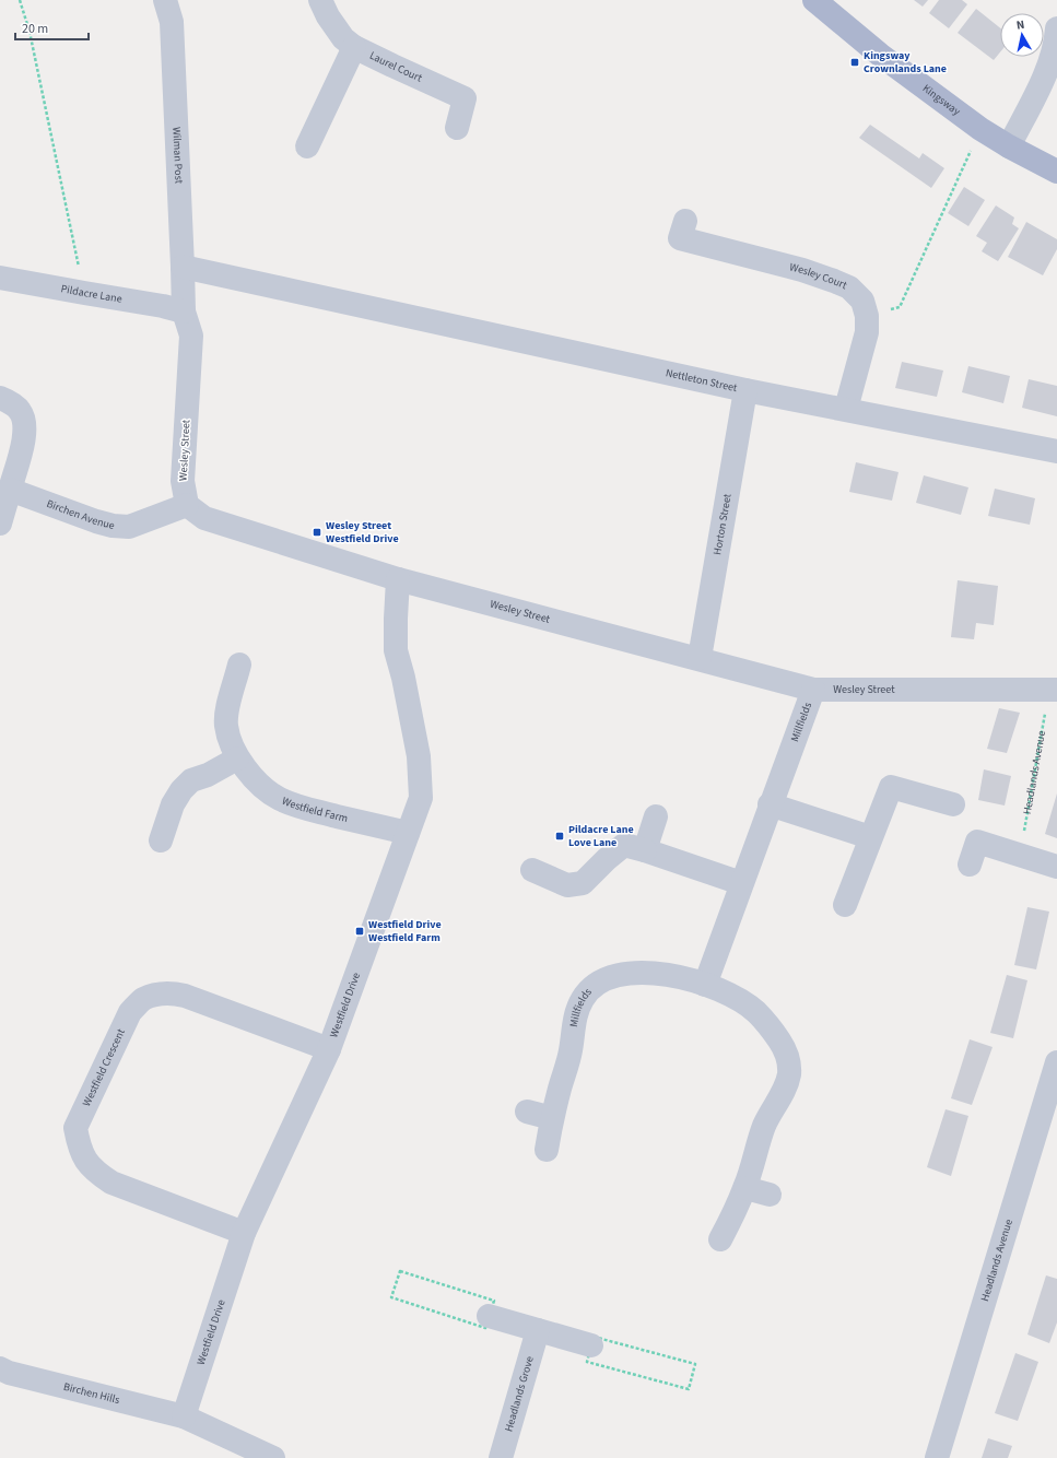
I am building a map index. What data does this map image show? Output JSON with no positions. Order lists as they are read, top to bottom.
{
  "streets": {
    "main road": ["Kingsway"],
    "street": [
      "Laurel Court",
      "Wilman Post",
      "Wesley Court",
      "Pildacre Lane",
      "Nettleton Street",
      "Wesley Street",
      "Birchen Avenue",
      "Horton Street",
      "Millfields",
      "Headlands Avenue",
      "Westfield Farm",
      "Westfield Drive",
      "Westfield Crescent",
      "Birchen Hills",
      "Headlands Grove"
    ]
  },
  "crossings": [
    ["Wilman Post", "Pildacre Lane"],
    ["Wilman Post", "Nettleton Street"],
    ["Wilman Post", "Wesley Street"],
    ["Wesley Court", "Nettleton Street"],
    ["Pildacre Lane", "Wesley Street"],
    ["Nettleton Street", "Horton Street"],
    ["Wesley Street", "Birchen Avenue"],
    ["Wesley Street", "Horton Street"],
    ["Wesley Street", "Millfields"],
    ["Wesley Street", "Headlands Avenue"],
    ["Wesley Street", "Westfield Drive"],
    ["Westfield Farm", "Westfield Drive"],
    ["Westfield Drive", "Westfield Crescent"],
    ["Westfield Drive", "Birchen Hills"]
  ],
  "places": {
    "transit": [
      "Kingsway Crownlands Lane",
      "Wesley Street Westfield Drive",
      "Pildacre Lane Love Lane",
      "Westfield Drive Westfield Farm"
    ]
  },
  "scale_bar": "20 m",
  "north": "top"
}
